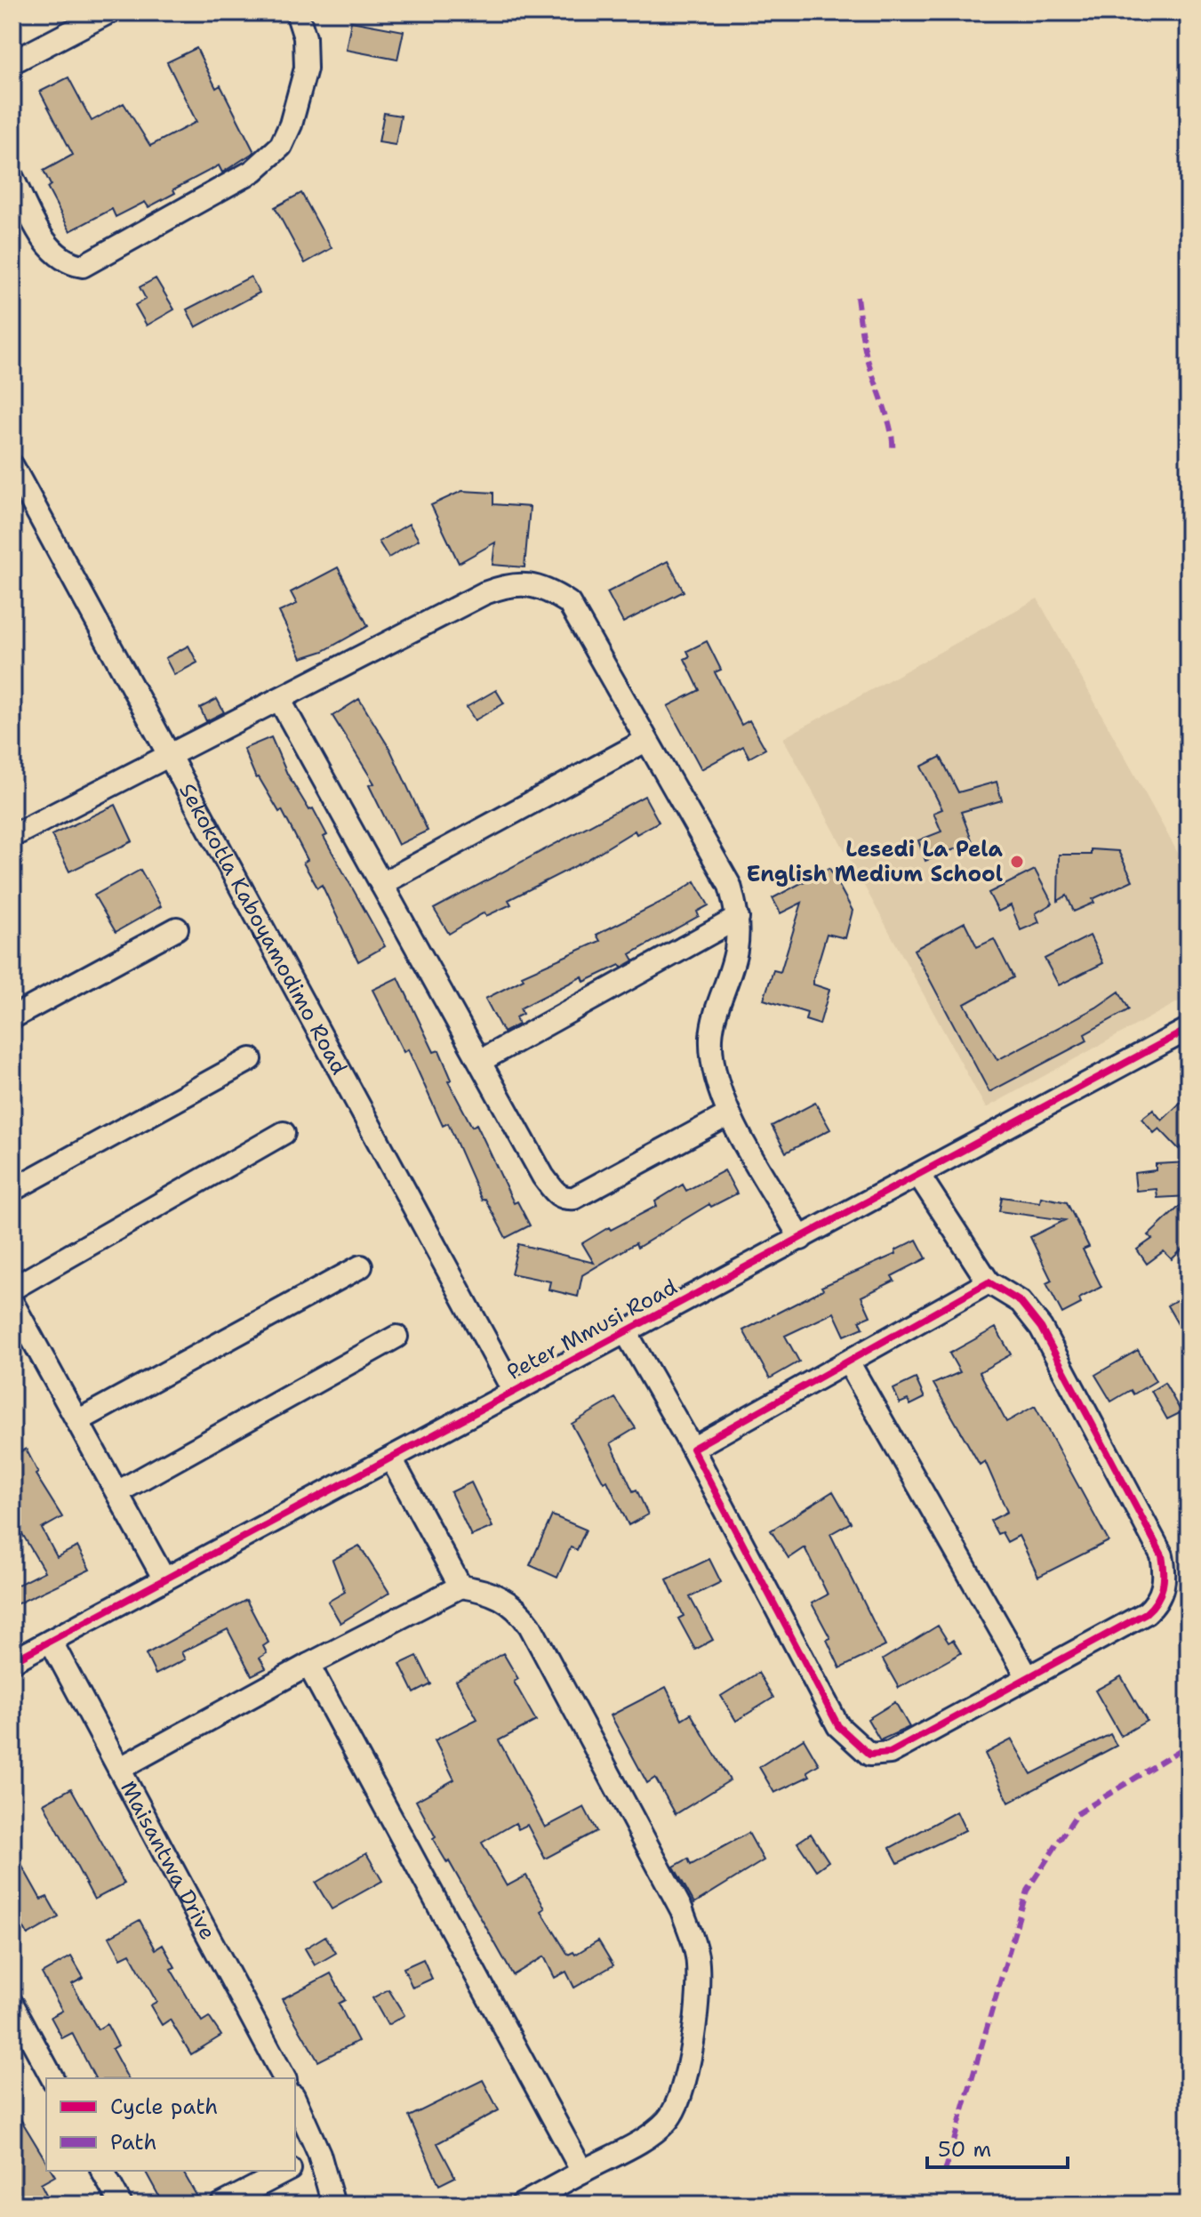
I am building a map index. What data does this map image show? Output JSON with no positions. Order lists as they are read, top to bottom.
{
  "streets": {
    "street": ["Sekokotla Kaboyamodimo Road", "Peter Mmusi Road", "Maisantwa Drive"]
  },
  "crossings": [
    ["Sekokotla Kaboyamodimo Road", "Peter Mmusi Road"],
    ["Peter Mmusi Road", "Maisantwa Drive"]
  ],
  "places": ["Lesedi La Pela English Medium School"],
  "legend": ["Cycle path", "Path"],
  "scale_bar": "50 m"
}
